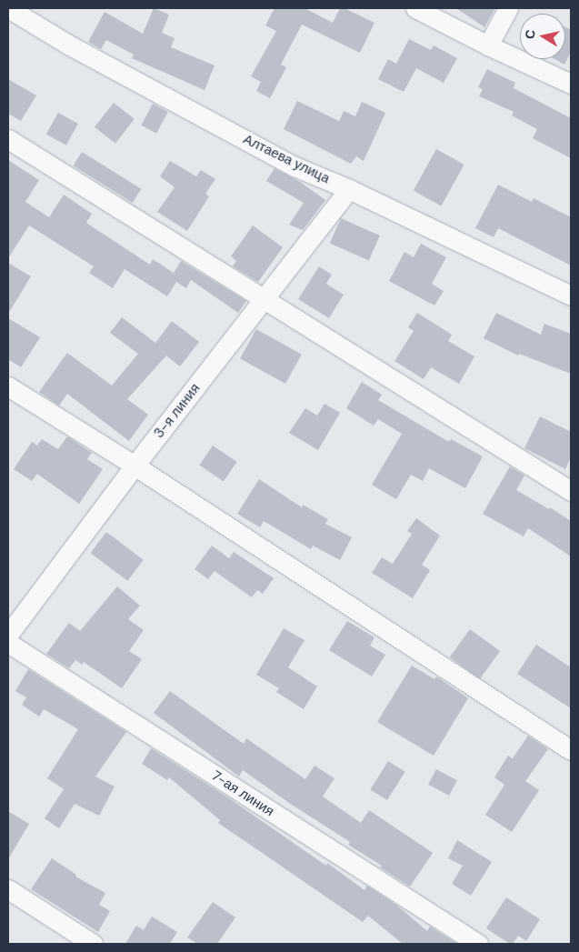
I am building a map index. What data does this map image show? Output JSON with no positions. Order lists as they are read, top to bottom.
{
  "streets": {
    "street": ["Алтаева улица", "3-я линия", "7-ая линия"]
  },
  "crossings": [
    ["Алтаева улица", "3-я линия"]
  ],
  "north": "left"
}
